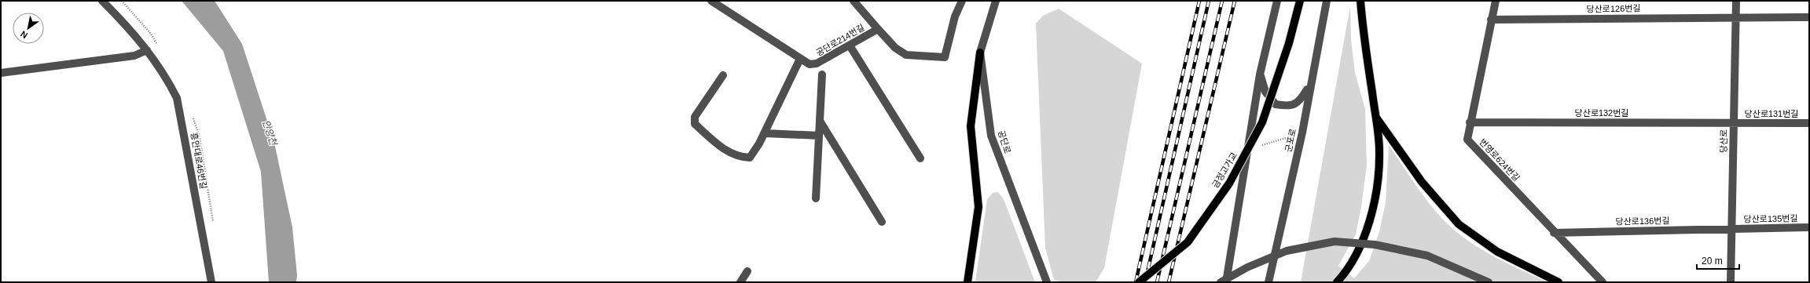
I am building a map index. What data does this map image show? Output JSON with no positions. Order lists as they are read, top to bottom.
{
  "streets": {
    "main road": ["금정고가교"],
    "street": [
      "당산로126번길",
      "공단로214번길",
      "당산로132번길",
      "당산로131번길",
      "군포로",
      "당산로",
      "공단로",
      "번영로624번길",
      "흥안대로46번길",
      "당산로135번길",
      "당산로136번길"
    ]
  },
  "crossings": [
    ["당산로126번길", "당산로"],
    ["당산로126번길", "번영로624번길"],
    ["당산로132번길", "당산로131번길"],
    ["당산로132번길", "당산로"],
    ["당산로132번길", "번영로624번길"],
    ["당산로131번길", "당산로"],
    ["당산로", "당산로135번길"],
    ["당산로", "당산로136번길"],
    ["번영로624번길", "당산로136번길"],
    ["당산로135번길", "당산로136번길"]
  ],
  "water": ["안양천"],
  "scale_bar": "20 m",
  "north": "bottom left"
}
